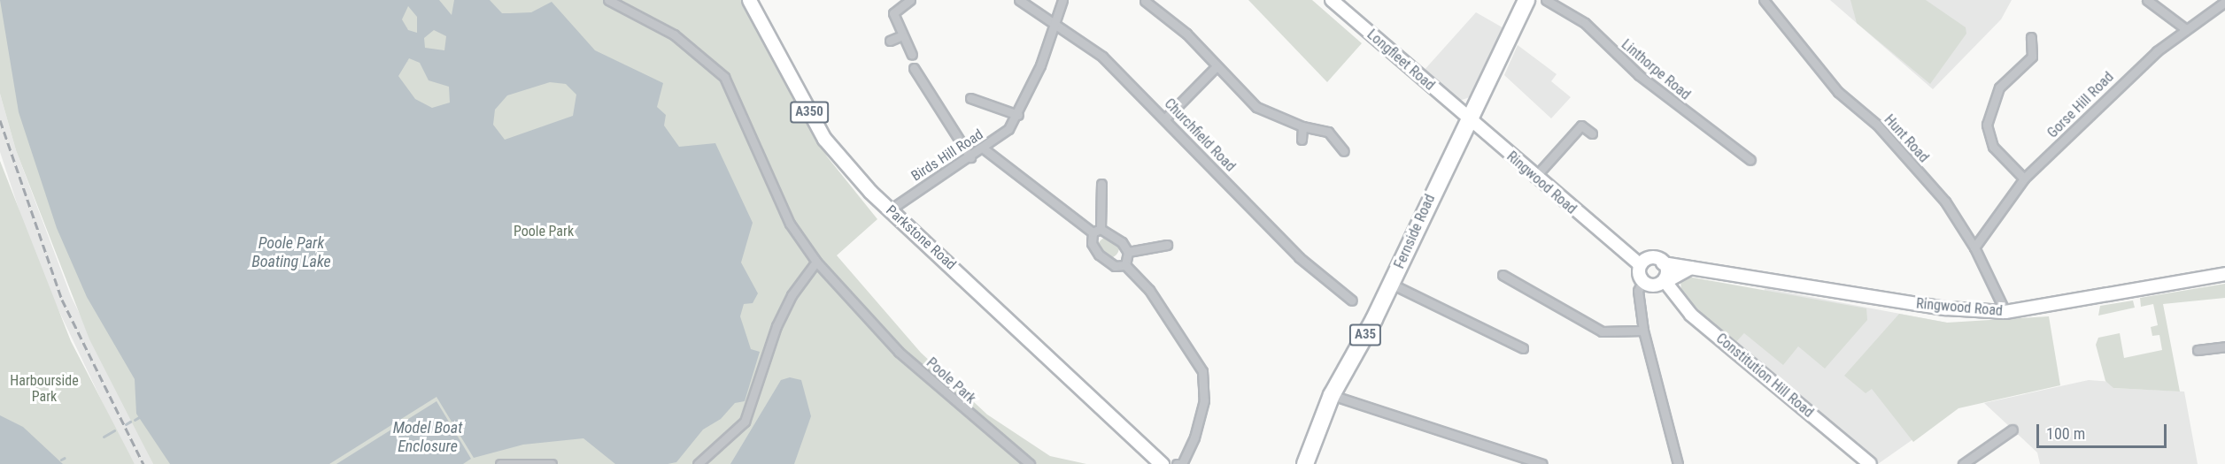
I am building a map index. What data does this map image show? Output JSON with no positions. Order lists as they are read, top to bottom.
{
  "streets": {
    "highway": ["Fernside Road", "A35"],
    "main road": [
      "Longfleet Road",
      "A350",
      "Ringwood Road",
      "Parkstone Road",
      "Constitution Hill Road"
    ],
    "street": [
      "Linthorpe Road",
      "Gorse Hill Road",
      "Churchfield Road",
      "Hunt Road",
      "Birds Hill Road",
      "Poole Park"
    ]
  },
  "crossings": [
    ["Longfleet Road", "Ringwood Road"],
    ["Longfleet Road", "Fernside Road"],
    ["Gorse Hill Road", "Hunt Road"],
    ["Churchfield Road", "Birds Hill Road"],
    ["Hunt Road", "Ringwood Road"],
    ["Birds Hill Road", "Parkstone Road"],
    ["Ringwood Road", "Fernside Road"]
  ],
  "water": ["Poole Park Boating Lake", "Model Boat Enclosure"],
  "parks": ["Poole Park", "Harbourside Park"],
  "scale_bar": "100 m"
}
